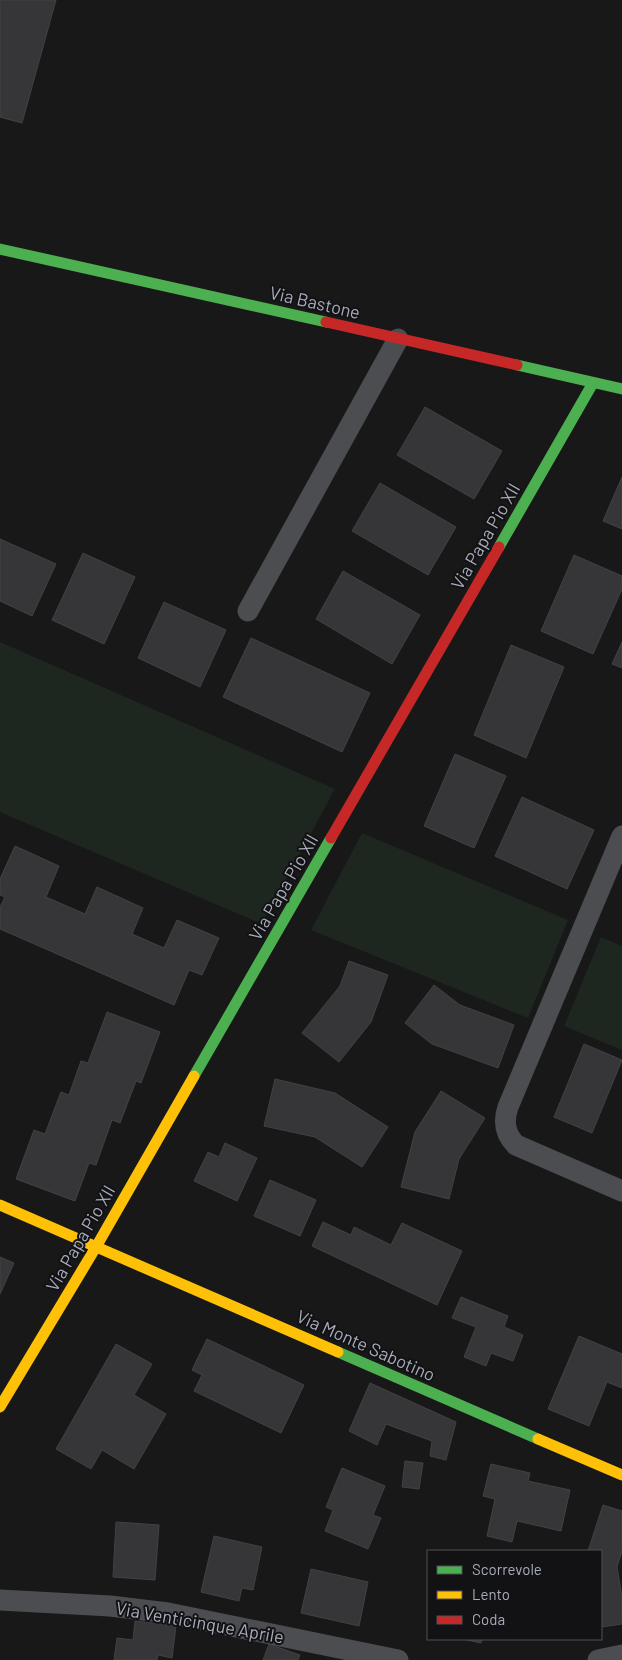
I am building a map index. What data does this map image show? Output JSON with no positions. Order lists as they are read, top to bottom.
{
  "streets": {
    "street": [
      "Via Bastone",
      "Via Papa Pio XII",
      "Via Monte Sabotino",
      "Via Venticinque Aprile"
    ]
  },
  "crossings": [
    ["Via Bastone", "Via Papa Pio XII"],
    ["Via Papa Pio XII", "Via Monte Sabotino"]
  ],
  "legend": ["Scorrevole", "Lento", "Coda"]
}
